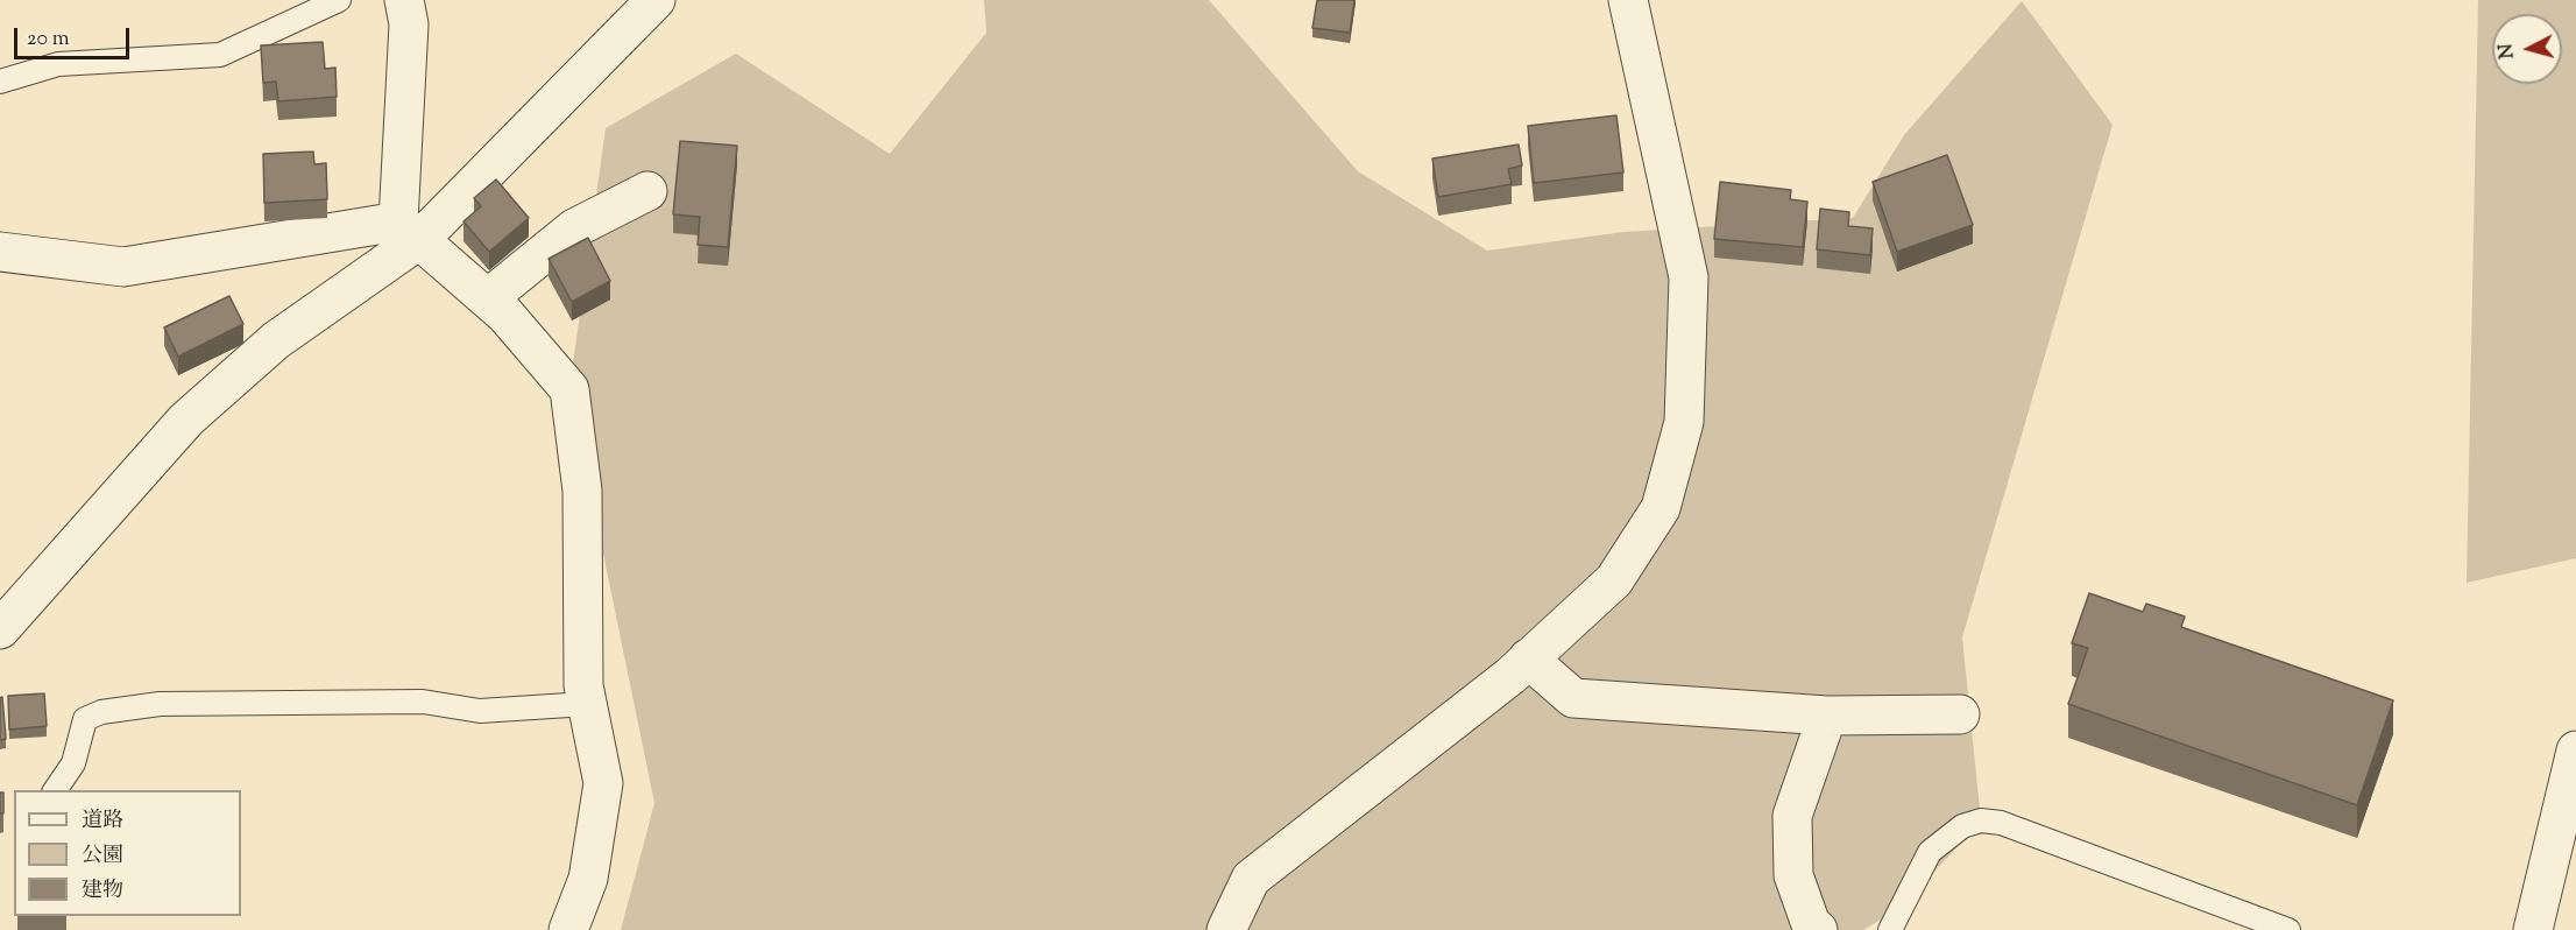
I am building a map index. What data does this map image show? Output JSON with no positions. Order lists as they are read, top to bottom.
{
  "legend": ["道路", "公園", "建物"],
  "scale_bar": "20 m",
  "north": "left"
}
